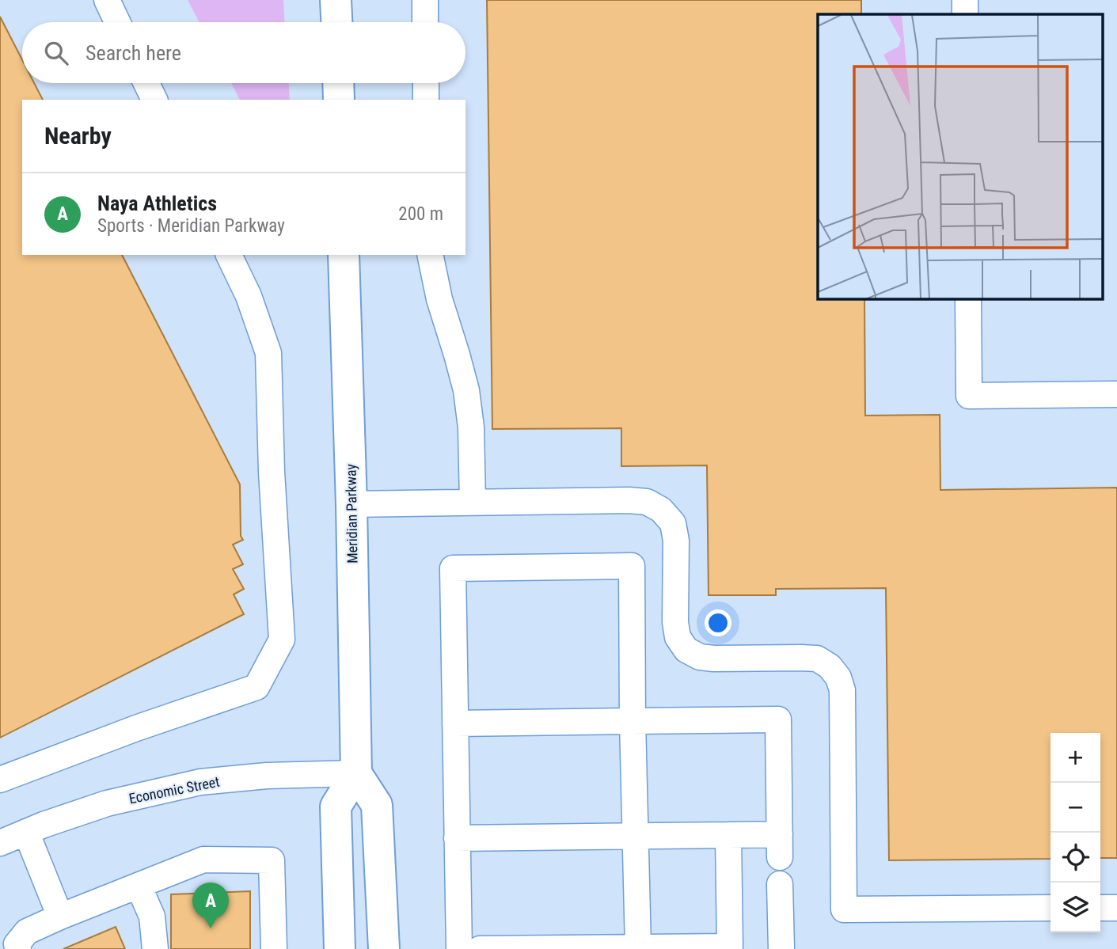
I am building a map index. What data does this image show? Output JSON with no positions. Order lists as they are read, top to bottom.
{
  "streets": {
    "main road": ["Meridian Parkway"],
    "street": ["Economic Street"]
  },
  "crossings": [
    ["Meridian Parkway", "Economic Street"]
  ],
  "page": {
    "search": "Search here",
    "heading": "Nearby",
    "list": [
      {
        "mark": "A",
        "name": "Naya Athletics",
        "note": "Sports · Meridian Parkway",
        "value": "200 m"
      }
    ],
    "map_buttons": ["+", "−"],
    "pins": "A"
  }
}
